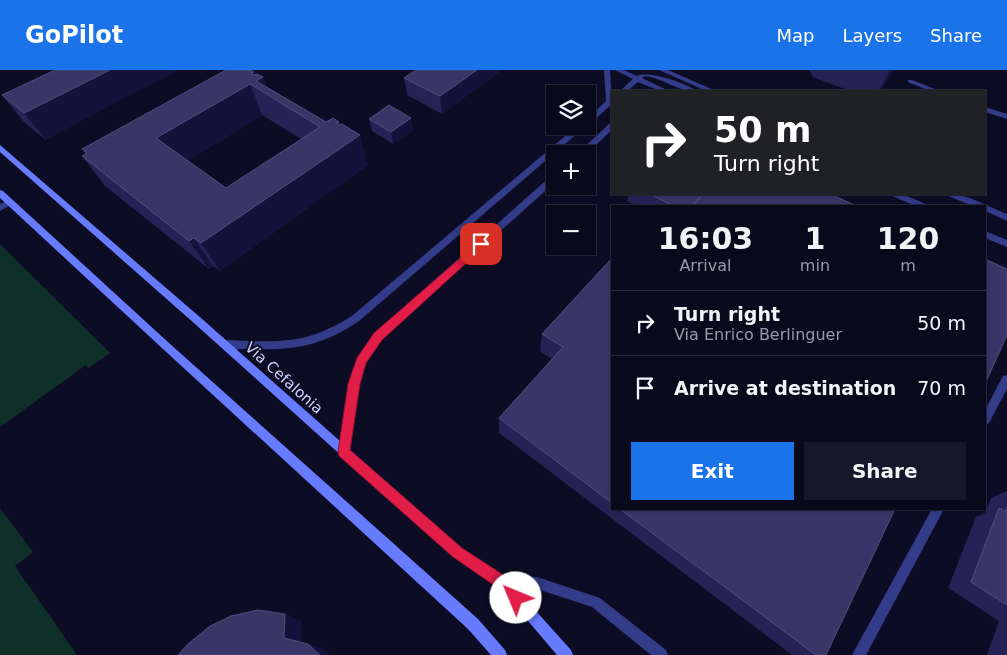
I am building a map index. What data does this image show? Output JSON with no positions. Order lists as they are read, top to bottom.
{
  "streets": {
    "street": ["Via Cefalonia"]
  },
  "page": {
    "header": "GoPilot",
    "nav": ["Map", "Layers", "Share"],
    "map_buttons": ["+", "−"],
    "turn": ["50 m", "Turn right"],
    "eta": [
      "16:03",
      "Arrival",
      "1",
      "min",
      "120",
      "m"
    ],
    "list": [
      {
        "name": "Turn right",
        "note": "Via Enrico Berlinguer",
        "value": "50 m"
      },
      {
        "name": "Arrive at destination",
        "value": "70 m"
      }
    ],
    "buttons": ["Exit", "Share"]
  }
}
